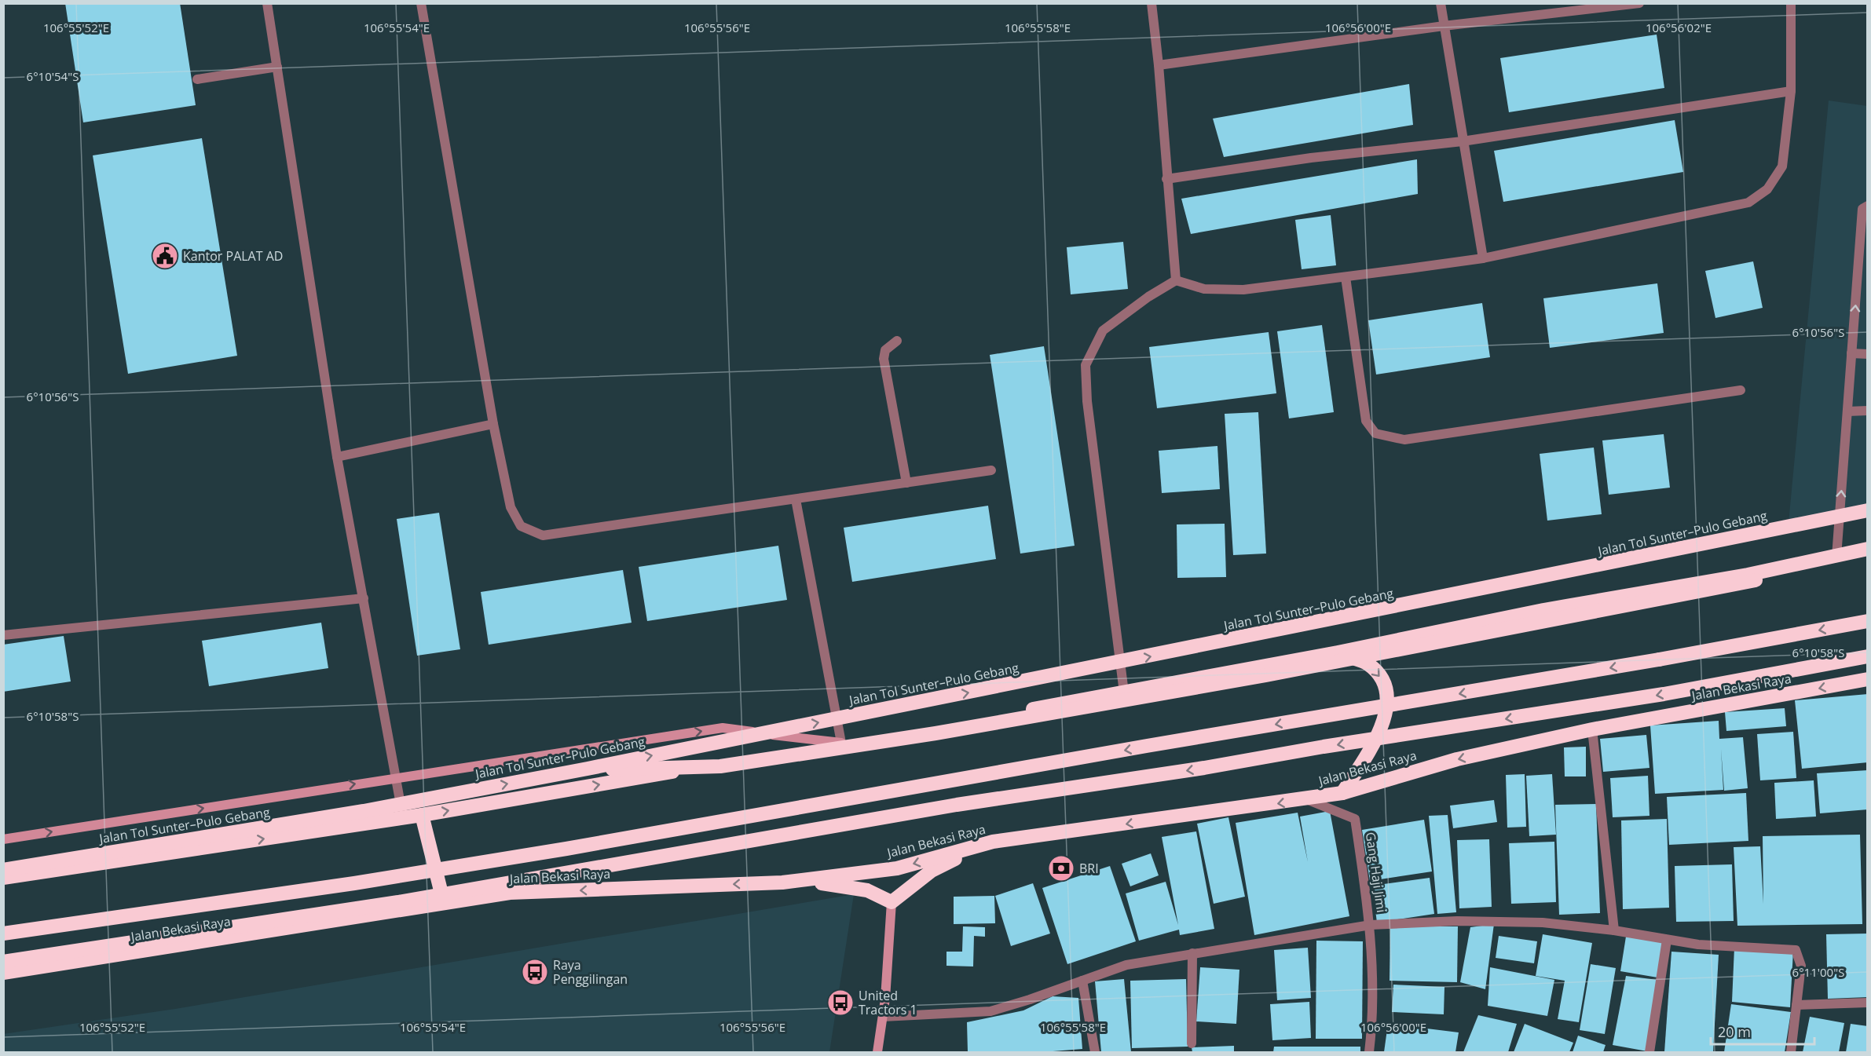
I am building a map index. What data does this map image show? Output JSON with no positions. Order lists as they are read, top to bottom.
{
  "streets": {
    "highway": ["Jalan Tol Sunter–Pulo Gebang", "Jalan Bekasi Raya"],
    "street": ["Gang Haji Jimi"]
  },
  "crossings": [
    ["Jalan Bekasi Raya", "Gang Haji Jimi"]
  ],
  "places": {
    "public building": ["Kantor PALAT AD"],
    "bank": ["BRI"],
    "bus stop": ["Raya Penggilingan", "United Tractors 1"]
  },
  "scale_bar": "20 m",
  "coordinates": [
    "106°55'52\"E",
    "106°55'54\"E",
    "106°55'56\"E",
    "106°55'58\"E",
    "106°56'00\"E",
    "106°56'02\"E",
    "6°10'54\"S",
    "6°10'56\"S",
    "6°10'58\"S",
    "6°11'00\"S"
  ]
}
